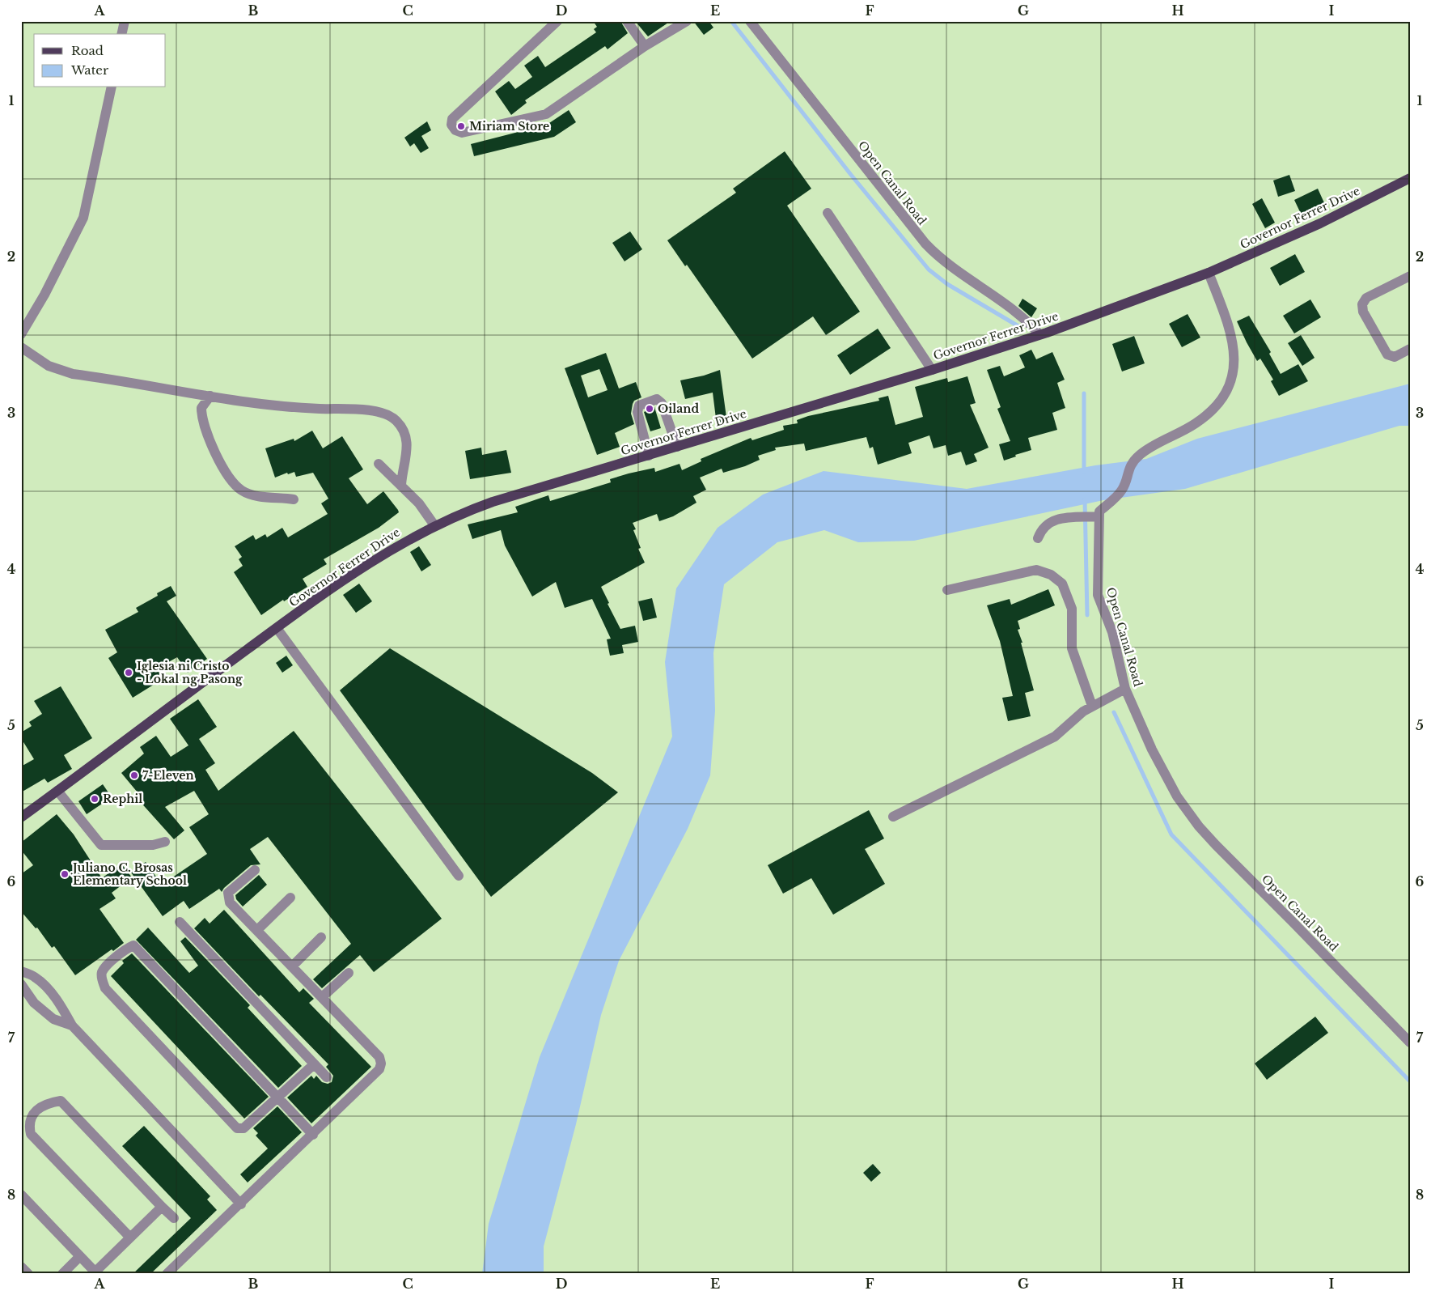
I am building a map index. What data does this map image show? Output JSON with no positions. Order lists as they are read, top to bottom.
{
  "streets": {
    "main road": ["Governor Ferrer Drive"],
    "street": ["Open Canal Road"]
  },
  "crossings": [
    ["Open Canal Road", "Governor Ferrer Drive"]
  ],
  "places": [
    "Miriam Store",
    "Oiland",
    "Iglesia ni Cristo - Lokal ng Pasong",
    "7-Eleven",
    "Rephil",
    "Juliano C. Brosas Elementary School"
  ],
  "legend": ["Road", "Water"],
  "grid": {
    "columns": [
      "A",
      "B",
      "C",
      "D",
      "E",
      "F",
      "G",
      "H",
      "I"
    ],
    "rows": [
      "1",
      "2",
      "3",
      "4",
      "5",
      "6",
      "7",
      "8"
    ]
  }
}
